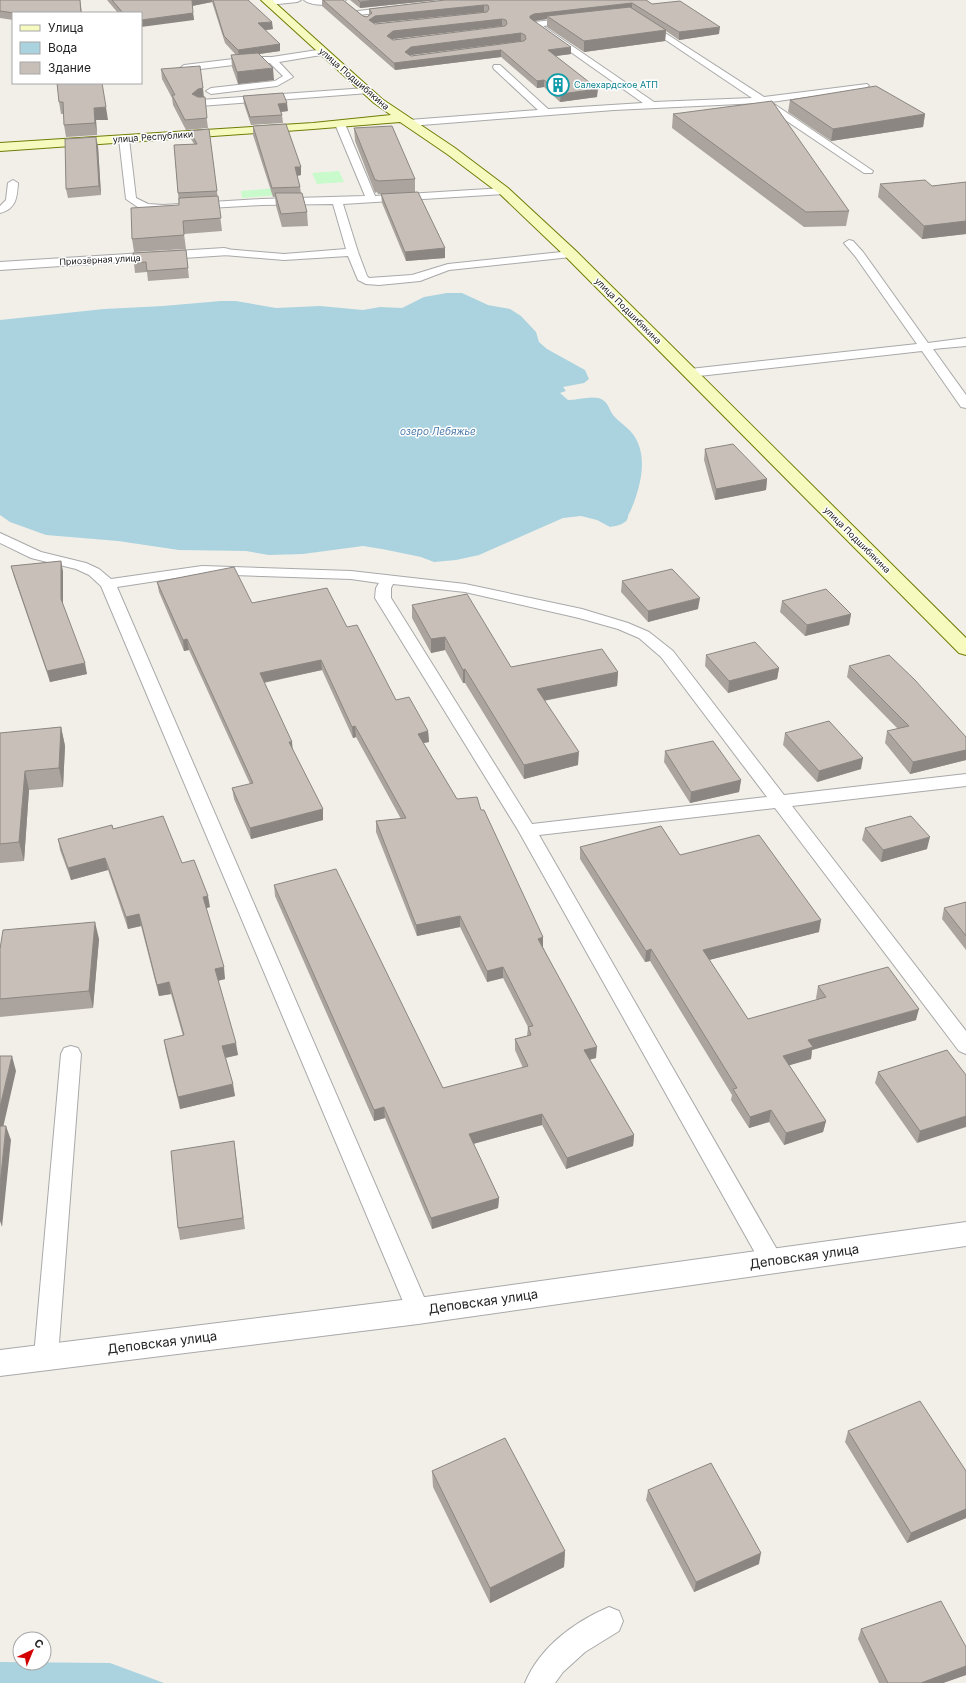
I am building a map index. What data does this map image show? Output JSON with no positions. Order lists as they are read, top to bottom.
{
  "streets": {
    "main road": ["улица Подшибякина", "улица Республики"],
    "street": ["Приозёрная улица", "Деповская улица"]
  },
  "crossings": [
    ["улица Подшибякина", "улица Республики"]
  ],
  "water": ["озеро Лебяжье"],
  "places": {
    "building": ["Салехардское АТП"]
  },
  "legend": ["Улица", "Вода", "Здание"],
  "north": "top right"
}
